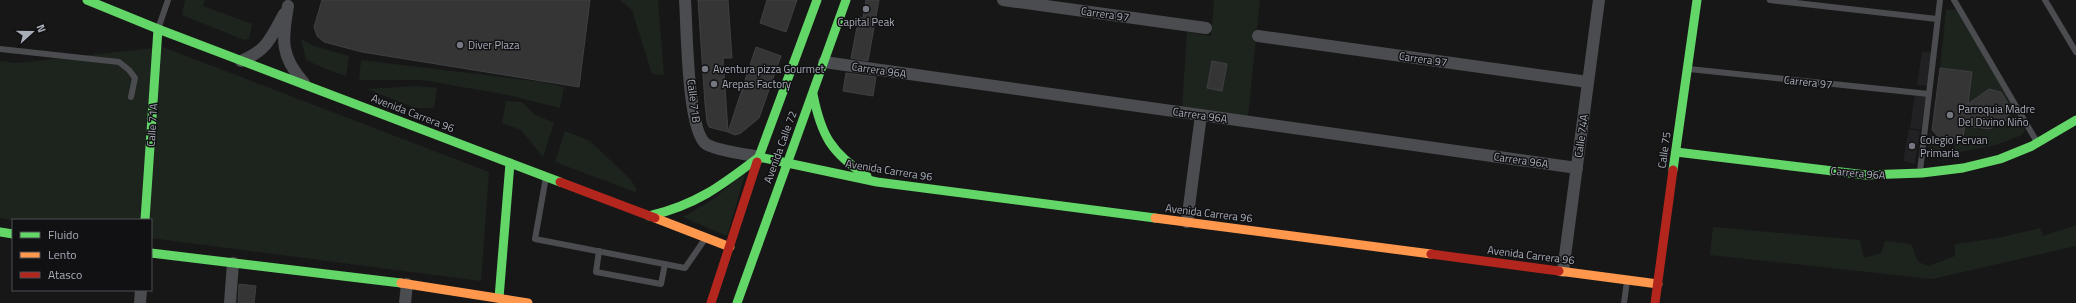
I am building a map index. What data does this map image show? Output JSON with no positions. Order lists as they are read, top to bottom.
{
  "streets": {
    "main road": [
      "Carrera 96A",
      "Avenida Carrera 96",
      "Calle 71A",
      "Avenida Calle 72",
      "Calle 75"
    ],
    "street": ["Carrera 97", "Calle 71B", "Calle 74A"]
  },
  "crossings": [
    ["Carrera 97", "Calle 74A"],
    ["Carrera 97", "Calle 75"],
    ["Carrera 96A", "Calle 74A"],
    ["Carrera 96A", "Avenida Calle 72"],
    ["Carrera 96A", "Calle 75"],
    ["Calle 71B", "Avenida Carrera 96"],
    ["Calle 71B", "Avenida Calle 72"],
    ["Avenida Carrera 96", "Calle 71A"],
    ["Avenida Carrera 96", "Calle 74A"],
    ["Avenida Carrera 96", "Avenida Calle 72"],
    ["Avenida Carrera 96", "Calle 75"]
  ],
  "places": [
    "Capital Peak",
    "Diver Plaza",
    "Aventura pizza Gourmet",
    "Arepas Factory",
    "Parroquia Madre Del Divino Niño",
    "Colegio Fervan Primaria"
  ],
  "legend": ["Fluido", "Lento", "Atasco"],
  "north": "right"
}
